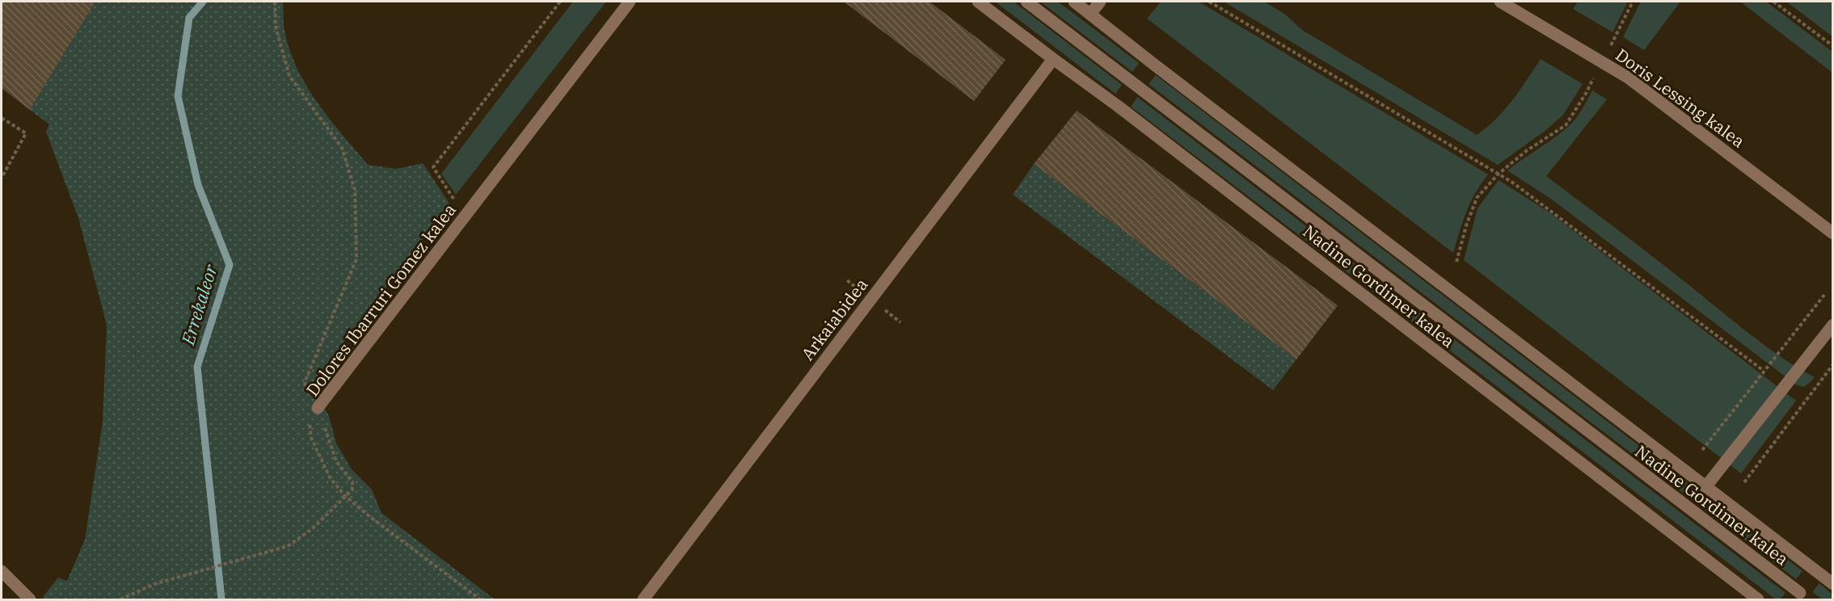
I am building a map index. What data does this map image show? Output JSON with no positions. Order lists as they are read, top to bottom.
{
  "streets": {
    "street": [
      "Doris Lessing kalea",
      "Nadine Gordimer kalea",
      "Dolores Ibarruri Gomez kalea",
      "Arkaiabidea"
    ]
  },
  "crossings": [
    ["Nadine Gordimer kalea", "Arkaiabidea"]
  ],
  "water": ["Errekaleor"]
}
